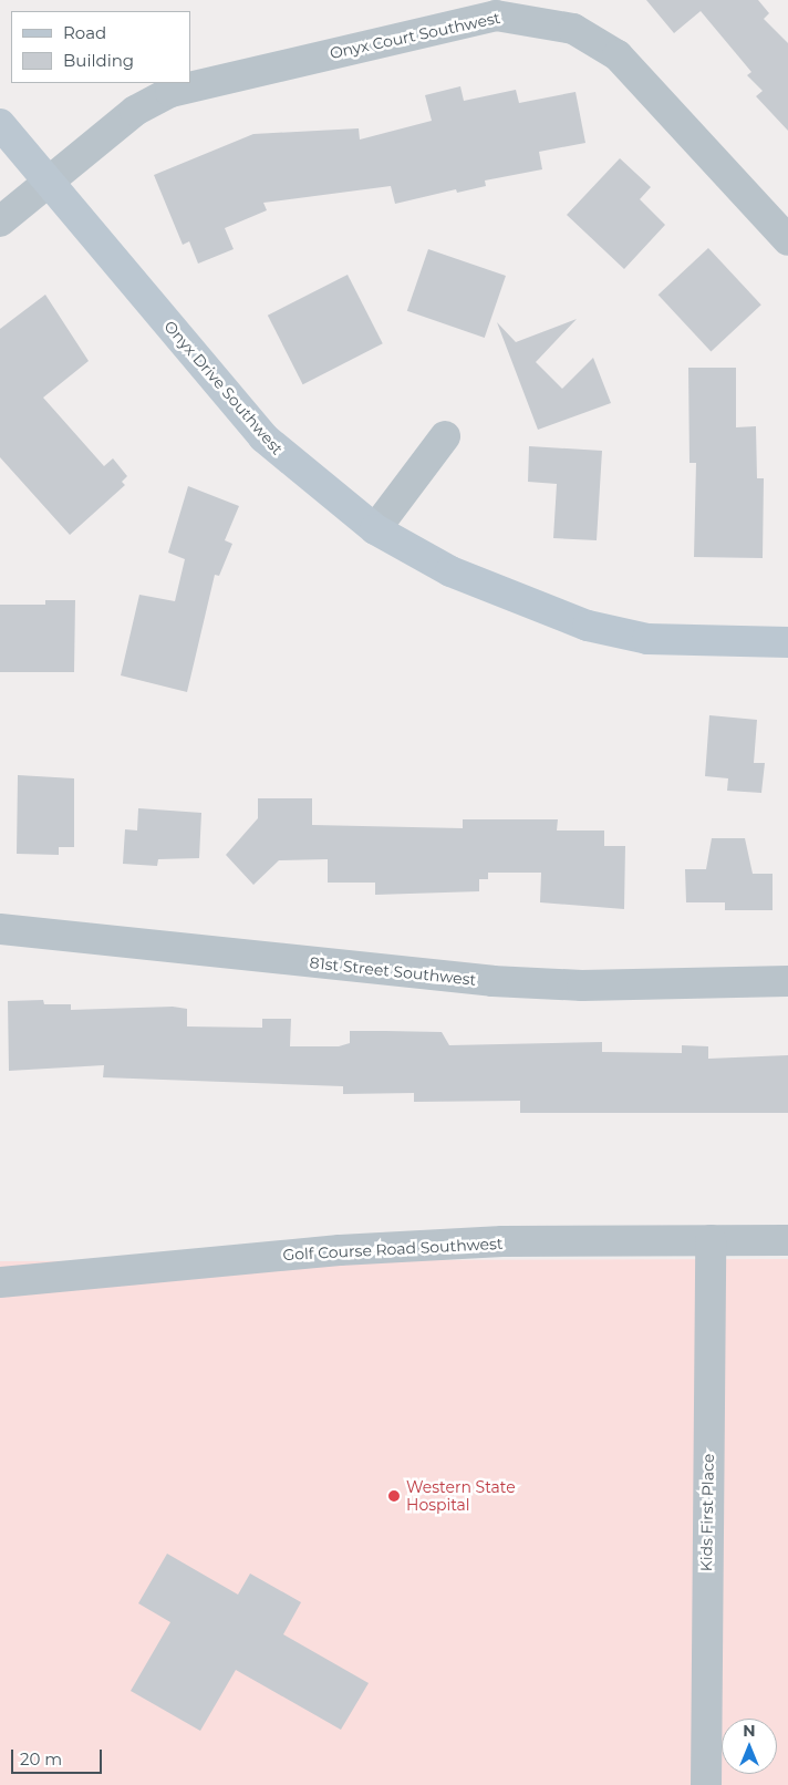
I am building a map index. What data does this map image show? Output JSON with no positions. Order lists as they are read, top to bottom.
{
  "streets": {
    "street": [
      "Onyx Court Southwest",
      "Onyx Drive Southwest",
      "81st Street Southwest",
      "Golf Course Road Southwest",
      "Kids First Place"
    ]
  },
  "crossings": [
    ["Onyx Court Southwest", "Onyx Drive Southwest"],
    ["Golf Course Road Southwest", "Kids First Place"]
  ],
  "places": ["Western State Hospital"],
  "legend": ["Road", "Building"],
  "scale_bar": "20 m",
  "north": "top"
}
